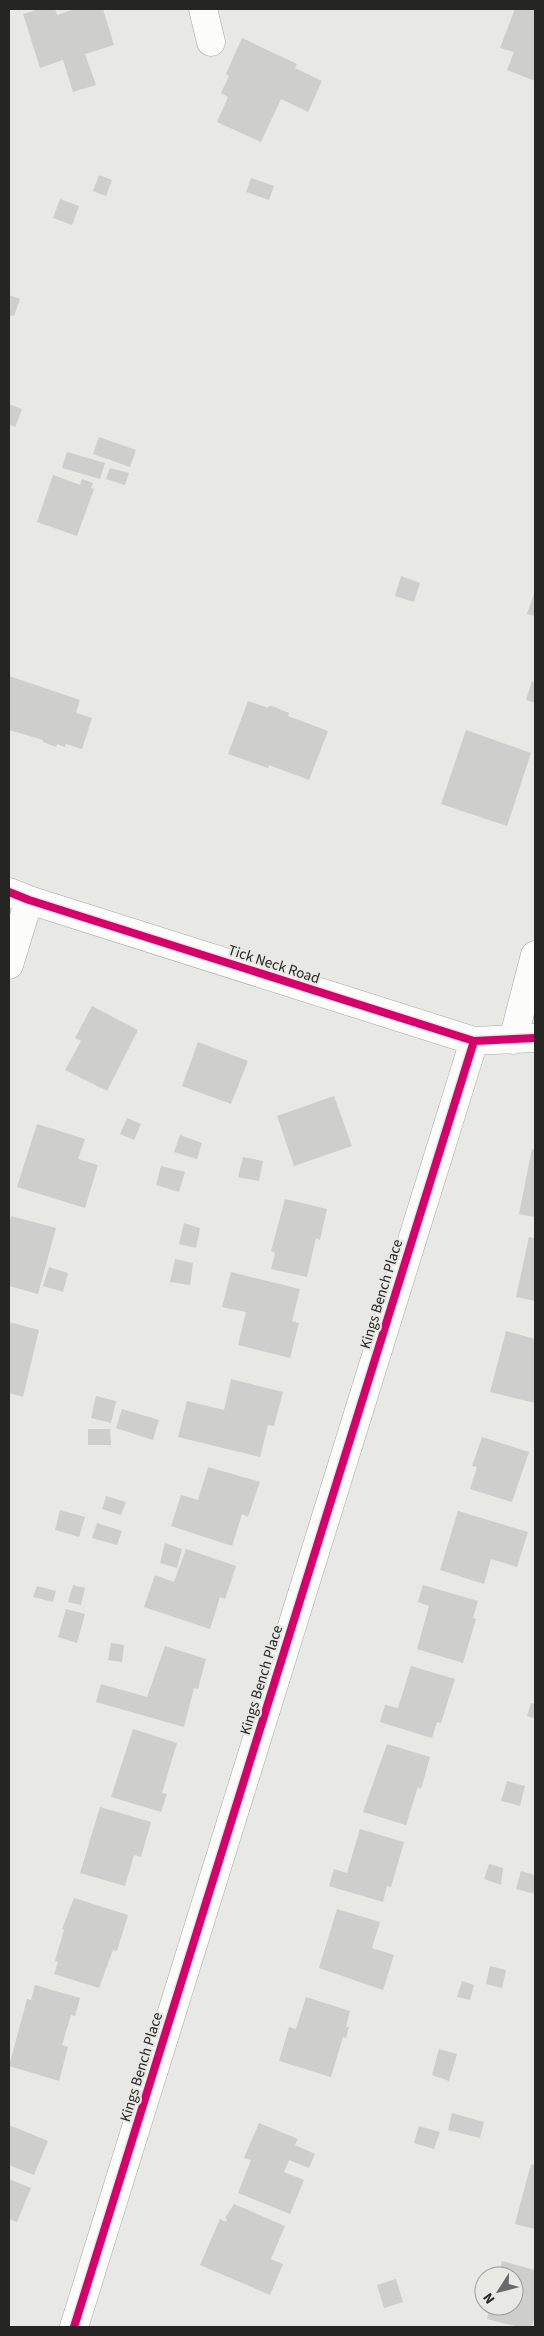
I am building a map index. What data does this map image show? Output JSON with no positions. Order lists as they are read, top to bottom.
{
  "streets": {
    "street": ["Tick Neck Road", "Kings Bench Place"]
  },
  "crossings": [
    ["Tick Neck Road", "Kings Bench Place"]
  ],
  "north": "bottom left"
}
